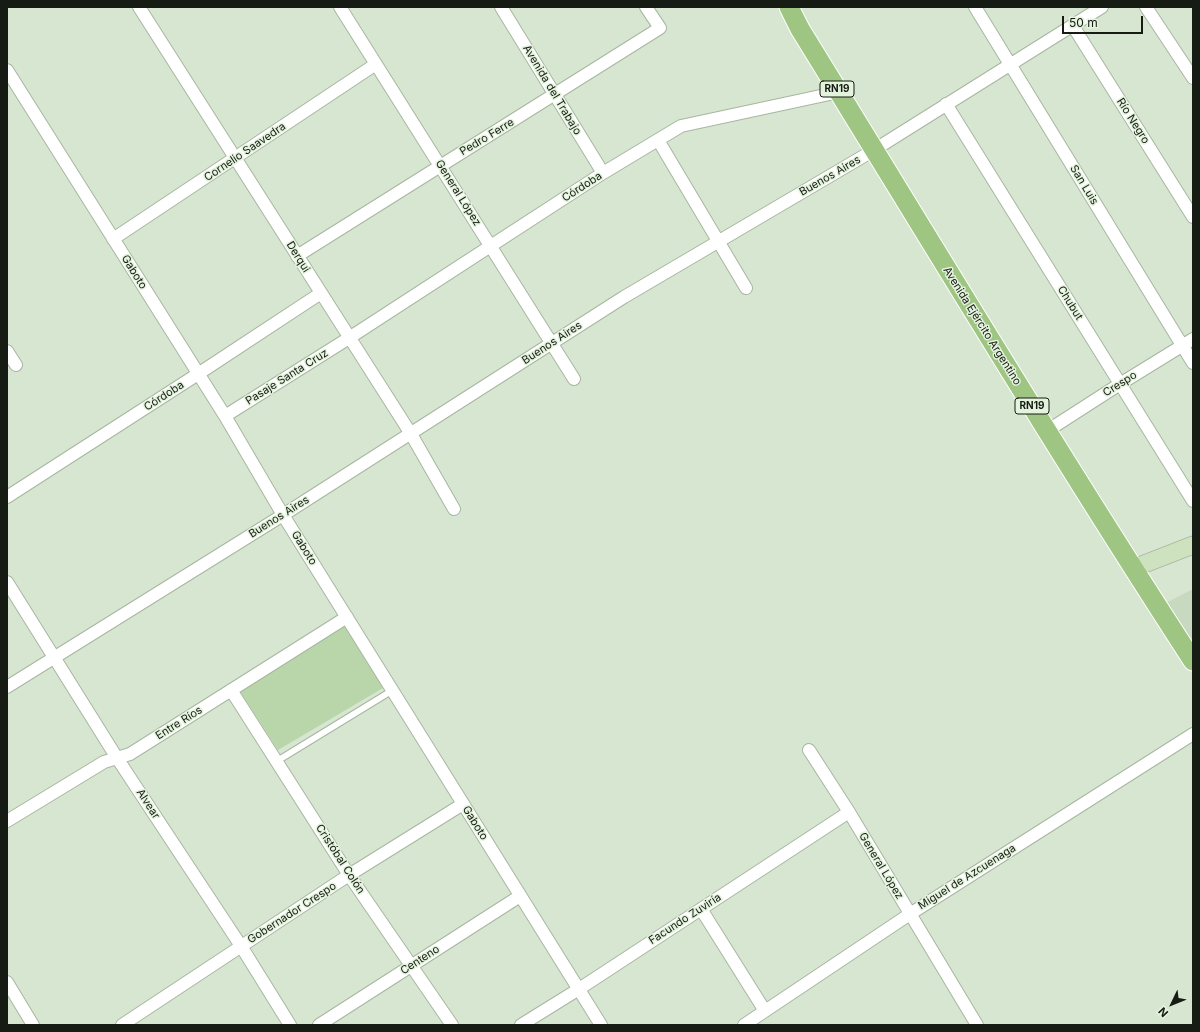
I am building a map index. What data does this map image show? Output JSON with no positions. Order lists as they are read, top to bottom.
{
  "streets": {
    "main road": ["RN19", "Avenida Ejército Argentino"],
    "street": [
      "Avenida del Trabajo",
      "Río Negro",
      "Pedro Ferre",
      "Cornelio Saavedra",
      "Buenos Aires",
      "San Luis",
      "Córdoba",
      "General López",
      "Derqui",
      "Gaboto",
      "Chubut",
      "Pasaje Santa Cruz",
      "Crespo",
      "Entre Ríos",
      "Alvear",
      "Cristóbal Colón",
      "Miguel de Azcuenaga",
      "Gobernador Crespo",
      "Facundo Zuviría",
      "Centeno"
    ]
  },
  "crossings": [
    ["Avenida del Trabajo", "Pedro Ferre"],
    ["Avenida del Trabajo", "Córdoba"],
    ["Río Negro", "Buenos Aires"],
    ["Pedro Ferre", "General López"],
    ["Pedro Ferre", "Derqui"],
    ["Cornelio Saavedra", "General López"],
    ["Cornelio Saavedra", "Derqui"],
    ["Cornelio Saavedra", "Gaboto"],
    ["Buenos Aires", "San Luis"],
    ["Buenos Aires", "General López"],
    ["Buenos Aires", "Derqui"],
    ["Buenos Aires", "Gaboto"],
    ["Buenos Aires", "Chubut"],
    ["Buenos Aires", "Avenida Ejército Argentino"],
    ["Buenos Aires", "Alvear"],
    ["San Luis", "Crespo"],
    ["Córdoba", "General López"],
    ["Córdoba", "Derqui"],
    ["Córdoba", "Gaboto"],
    ["Córdoba", "Avenida Ejército Argentino"],
    ["Córdoba", "Pasaje Santa Cruz"],
    ["General López", "Miguel de Azcuenaga"],
    ["General López", "Facundo Zuviría"],
    ["Derqui", "Pasaje Santa Cruz"],
    ["Gaboto", "Pasaje Santa Cruz"],
    ["Gaboto", "Entre Ríos"],
    ["Gaboto", "Gobernador Crespo"],
    ["Gaboto", "Facundo Zuviría"],
    ["Gaboto", "Centeno"],
    ["Chubut", "Crespo"],
    ["Avenida Ejército Argentino", "Crespo"],
    ["Entre Ríos", "Alvear"],
    ["Entre Ríos", "Cristóbal Colón"],
    ["Alvear", "Gobernador Crespo"],
    ["Cristóbal Colón", "Gobernador Crespo"],
    ["Cristóbal Colón", "Centeno"]
  ],
  "scale_bar": "50 m",
  "north": "bottom left"
}
